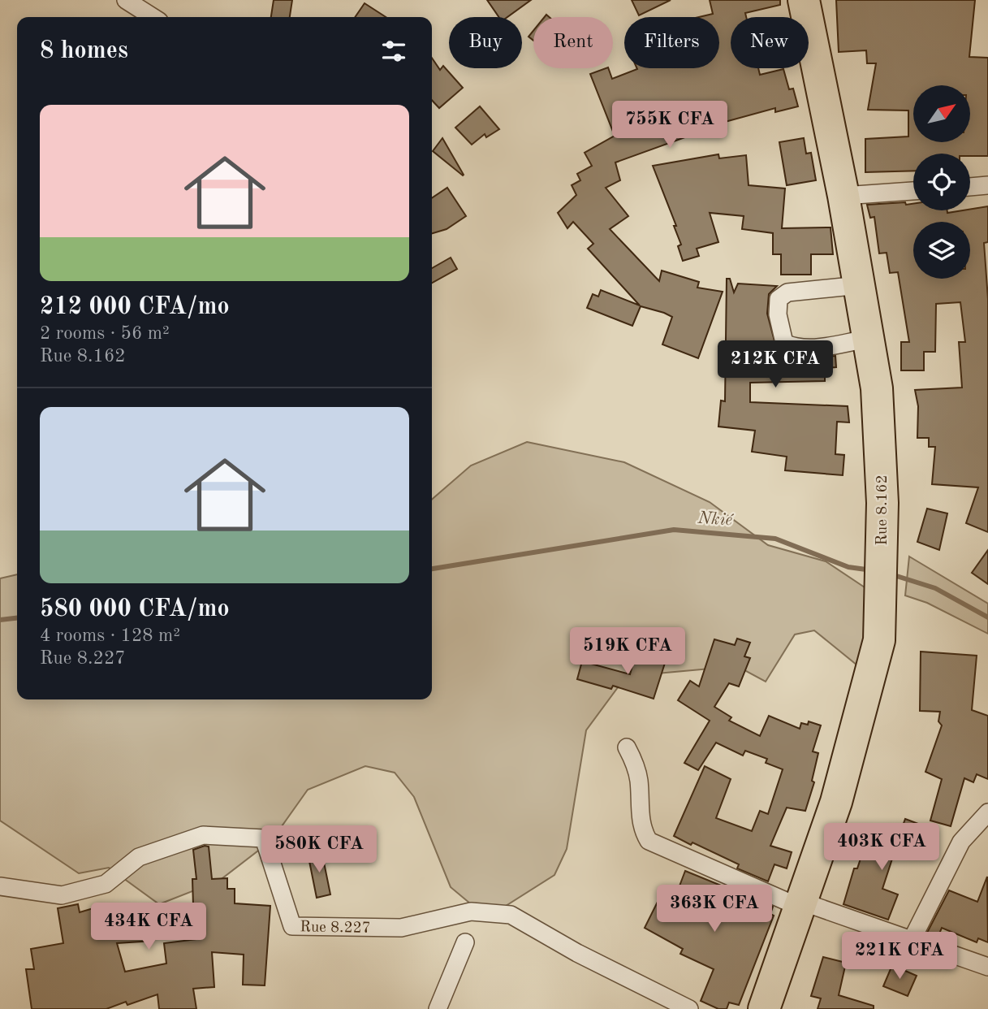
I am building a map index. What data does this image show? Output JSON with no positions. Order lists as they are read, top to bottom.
{
  "streets": {
    "highway": ["Rue 8.162"],
    "street": ["Rue 8.227"]
  },
  "water": ["Nkié"],
  "north": "top right",
  "page": {
    "chip": [
      "Buy",
      "Rent",
      "Filters",
      "New"
    ],
    "heading": "8 homes",
    "list": [
      {
        "name": "212 000 CFA/mo",
        "note": "2 rooms · 56 m² · Rue 8.162"
      },
      {
        "name": "580 000 CFA/mo",
        "note": "4 rooms · 128 m² · Rue 8.227"
      }
    ],
    "price": [
      "755K CFA",
      "212K CFA",
      "519K CFA",
      "403K CFA",
      "580K CFA",
      "363K CFA",
      "434K CFA",
      "221K CFA"
    ]
  }
}
